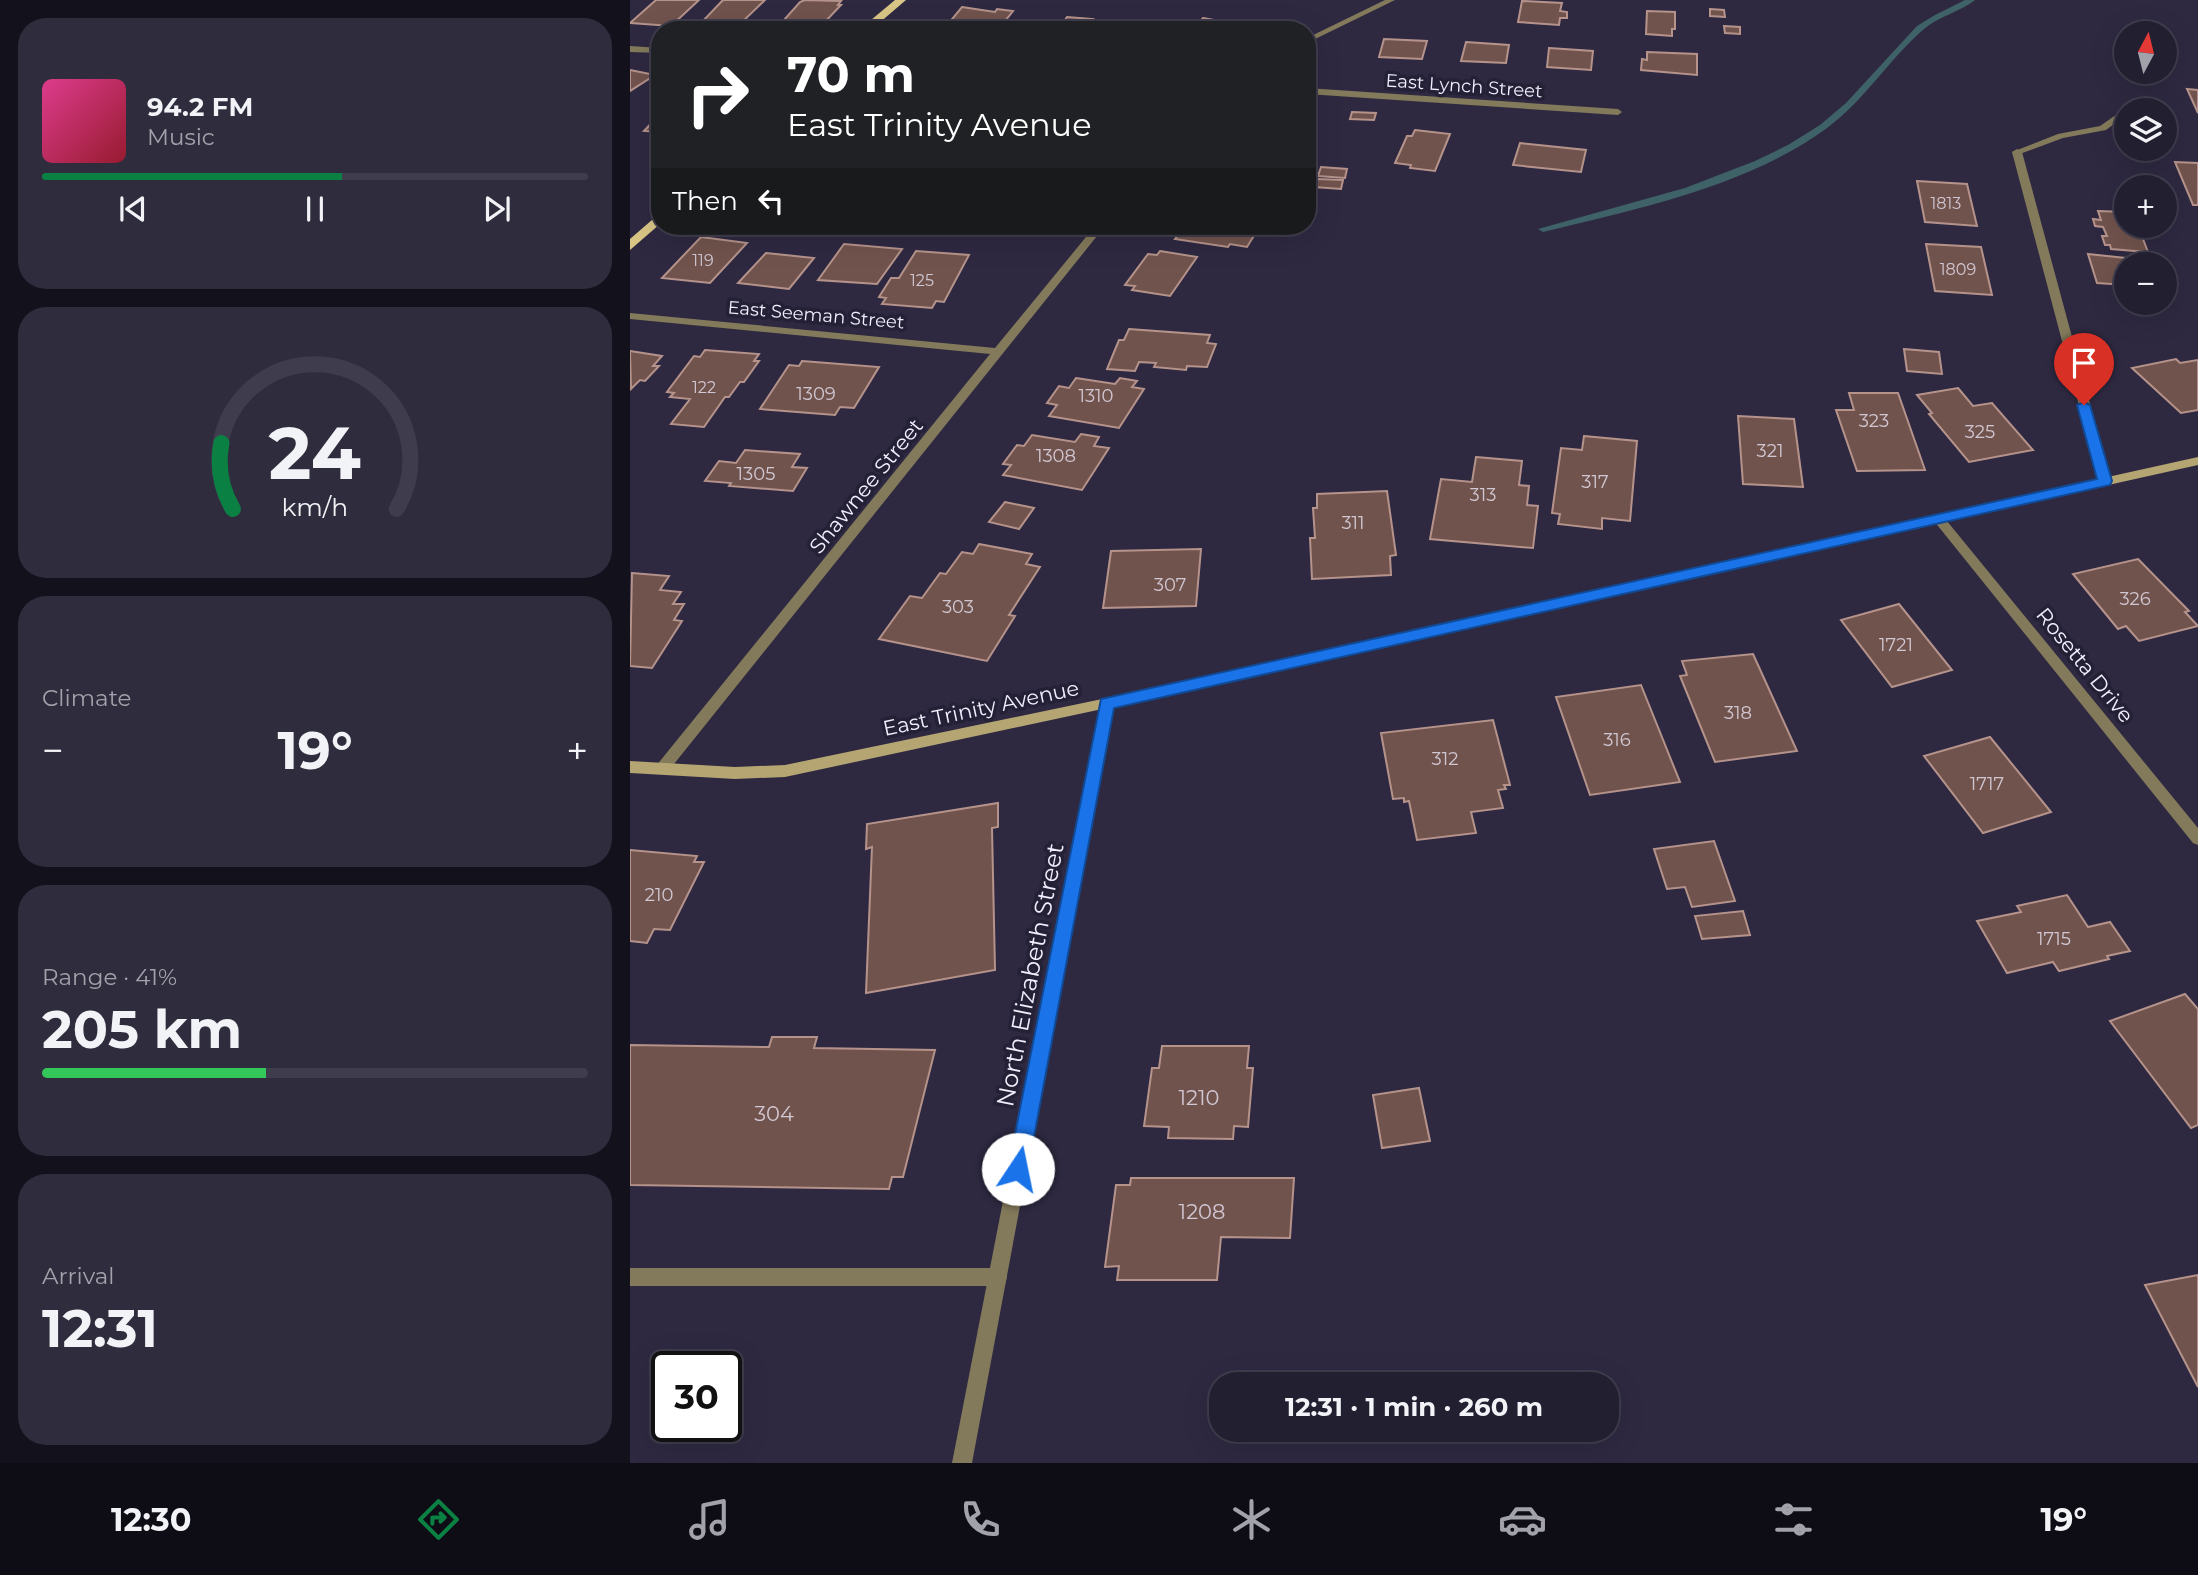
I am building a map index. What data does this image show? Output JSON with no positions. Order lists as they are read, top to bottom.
{
  "streets": {
    "street": [
      "East Lynch Street",
      "East Seeman Street",
      "Shawnee Street",
      "Rosetta Drive",
      "East Trinity Avenue",
      "North Elizabeth Street"
    ]
  },
  "crossings": [
    ["East Seeman Street", "Shawnee Street"],
    ["Shawnee Street", "East Trinity Avenue"],
    ["Rosetta Drive", "East Trinity Avenue"],
    ["East Trinity Avenue", "North Elizabeth Street"]
  ],
  "house_numbers": [
    "1813",
    "119",
    "1809",
    "125",
    "122",
    "1309",
    "1310",
    "323",
    "325",
    "321",
    "1308",
    "1305",
    "317",
    "313",
    "311",
    "307",
    "326",
    "303",
    "1721",
    "318",
    "316",
    "312",
    "1717",
    "210",
    "1715",
    "1210",
    "304",
    "1208"
  ],
  "north": "top",
  "page": {
    "map_buttons": ["+", "−"],
    "turn": ["70 m", "East Trinity Avenue"],
    "song": ["94.2 FM", "Music"],
    "then": "Then",
    "tile": [
      "Climate",
      ["Range · 41%", "205 km"],
      ["Arrival", "12:31"]
    ],
    "heat": ["−", "19°", "+"],
    "limit": "30",
    "trip": "12:31 · 1 min · 260 m",
    "tabs": ["12:30", "19°"],
    "gauge": ["24", "km/h"]
  }
}
